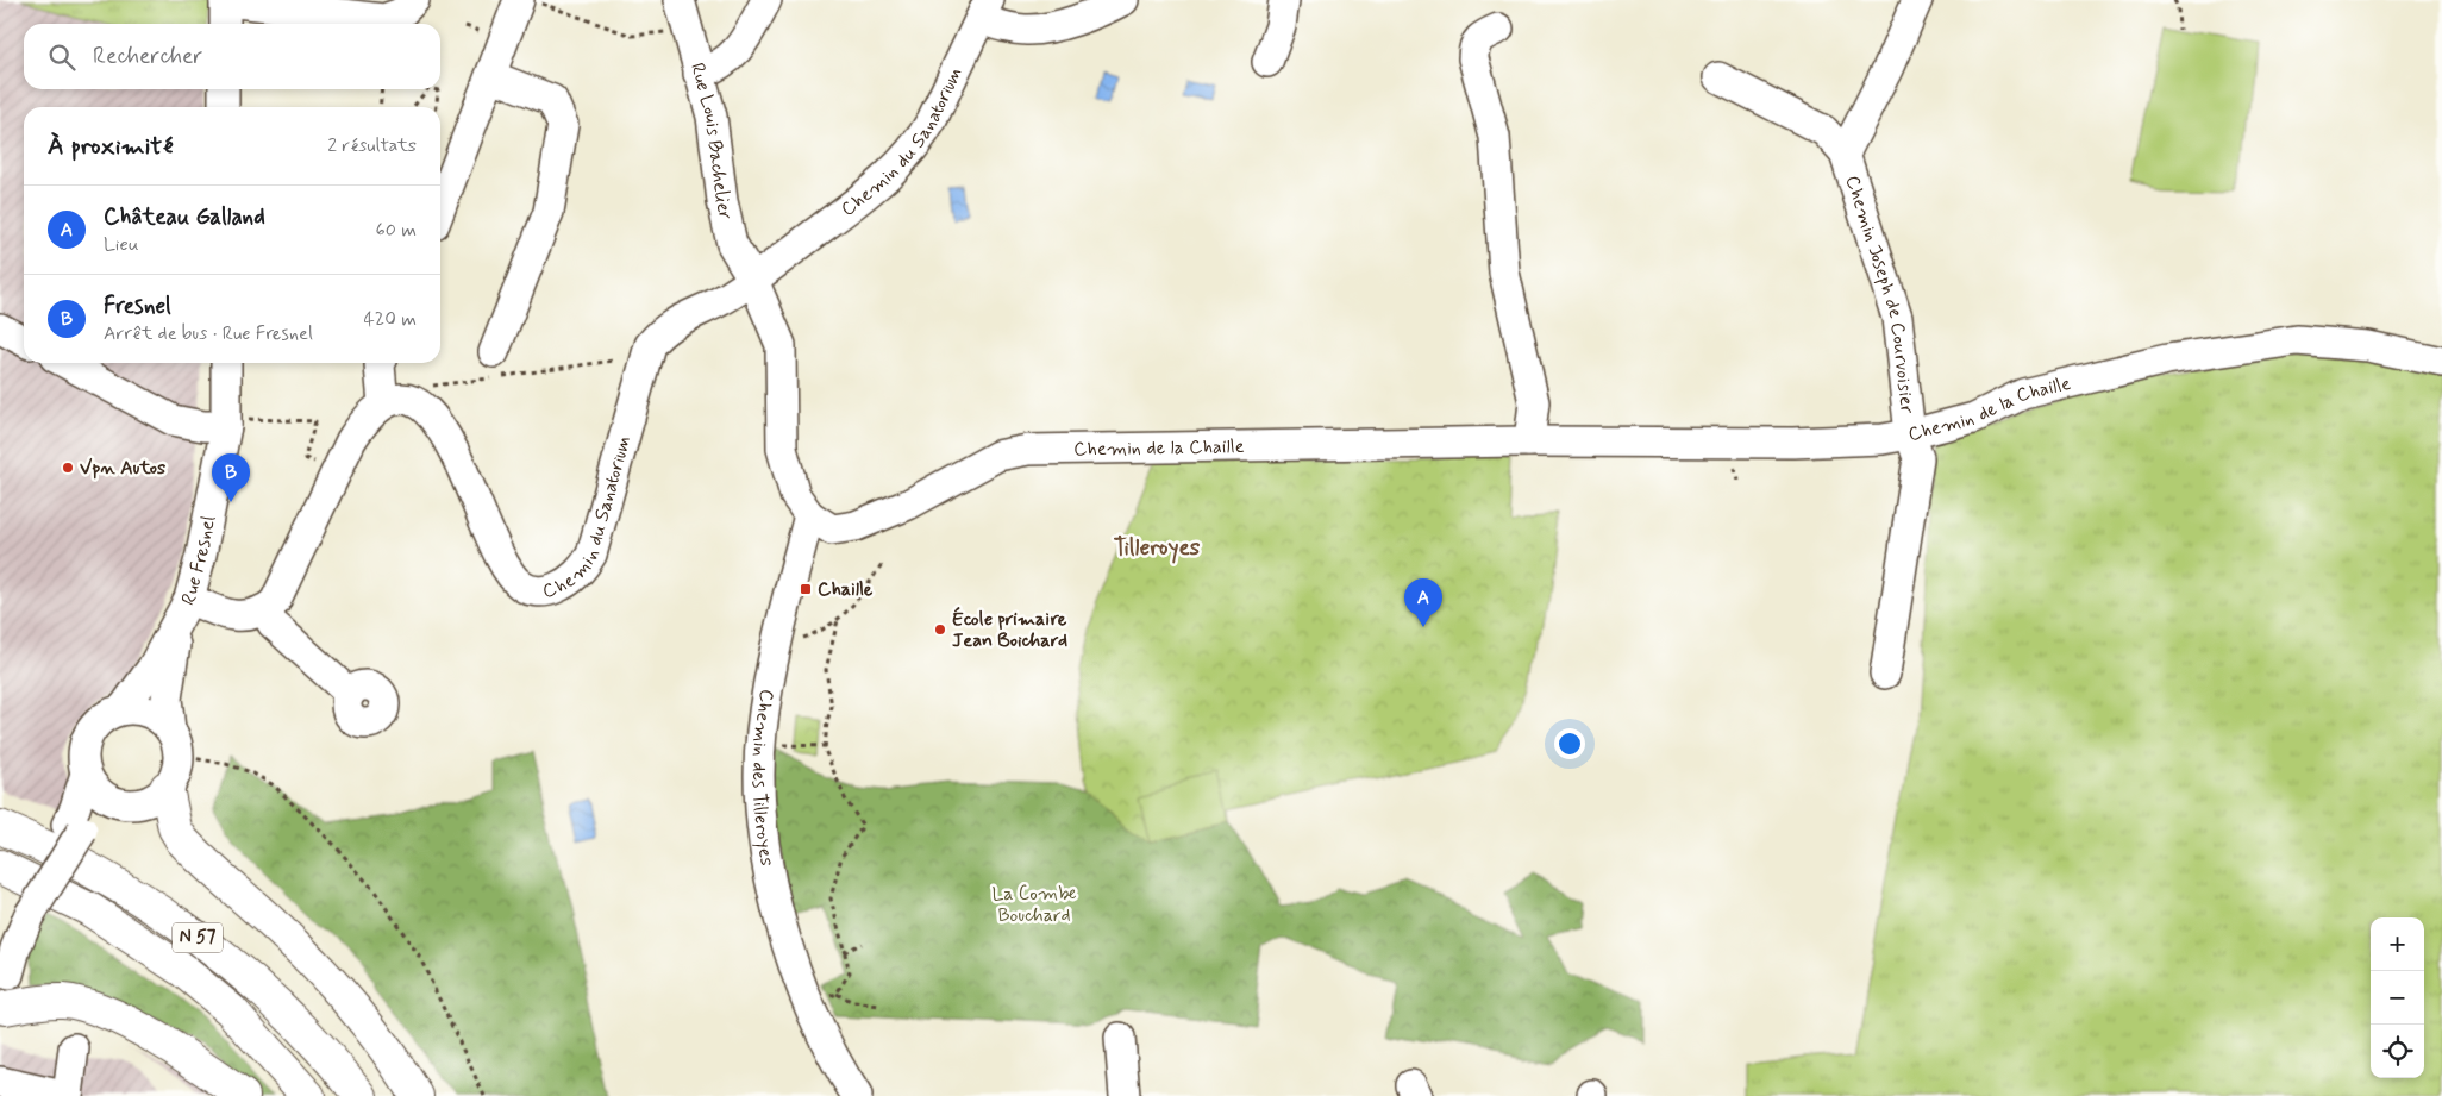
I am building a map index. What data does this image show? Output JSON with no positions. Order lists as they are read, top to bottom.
{
  "streets": {
    "highway": ["N 57"],
    "street": [
      "Chemin du Sanatorium",
      "Rue Louis Bachelier",
      "Chemin Joseph de Courvoisier",
      "Chemin de la Chaille",
      "Rue Fresnel",
      "Chemin des Tilleroyes"
    ]
  },
  "crossings": [
    ["Chemin du Sanatorium", "Rue Louis Bachelier"],
    ["Chemin Joseph de Courvoisier", "Chemin de la Chaille"],
    ["Chemin de la Chaille", "Chemin des Tilleroyes"]
  ],
  "districts": ["Tilleroyes"],
  "parks": ["La Combe Bouchard"],
  "places": {
    "other": ["Vpn Autos", "École primaire Jean Boichard"],
    "transit": ["Chaille"]
  },
  "page": {
    "search": "Rechercher",
    "heading": ["À proximité", "2 résultats"],
    "list": [
      {
        "mark": "A",
        "name": "Château Galland",
        "note": "Lieu",
        "value": "60 m"
      },
      {
        "mark": "B",
        "name": "Fresnel",
        "note": "Arrêt de bus · Rue Fresnel",
        "value": "420 m"
      }
    ],
    "pins": ["B", "A"],
    "map_buttons": ["+", "−"]
  }
}
